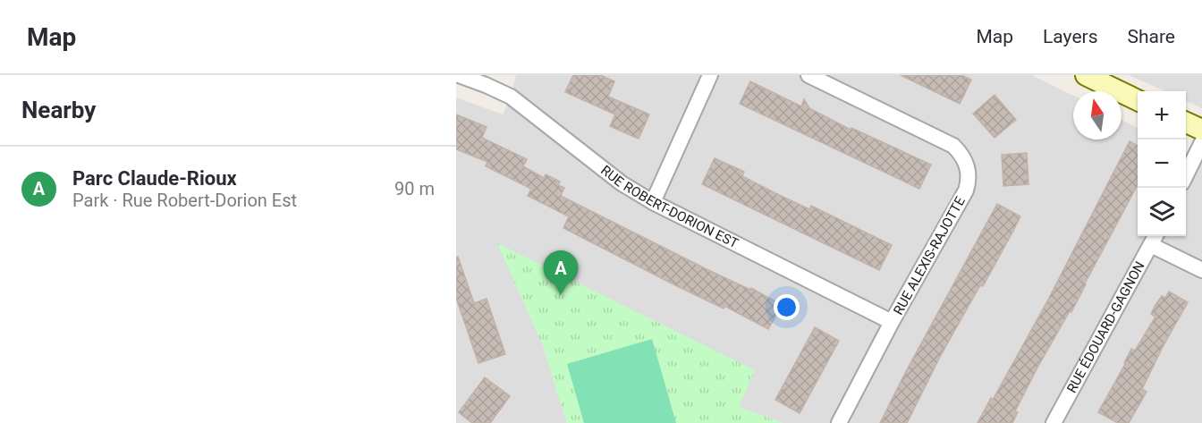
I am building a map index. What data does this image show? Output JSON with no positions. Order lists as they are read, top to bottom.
{
  "streets": {
    "street": ["RUE ROBERT-DORION EST", "RUE ALEXIS-RAJOTTE", "RUE ÉDOUARD-GAGNON"]
  },
  "crossings": [
    ["RUE ROBERT-DORION EST", "RUE ALEXIS-RAJOTTE"]
  ],
  "north": "top",
  "page": {
    "header": "Map",
    "nav": ["Map", "Layers", "Share"],
    "heading": "Nearby",
    "map_buttons": ["+", "−"],
    "list": [
      {
        "mark": "A",
        "name": "Parc Claude-Rioux",
        "note": "Park · Rue Robert-Dorion Est",
        "value": "90 m"
      }
    ],
    "pins": "A"
  }
}
